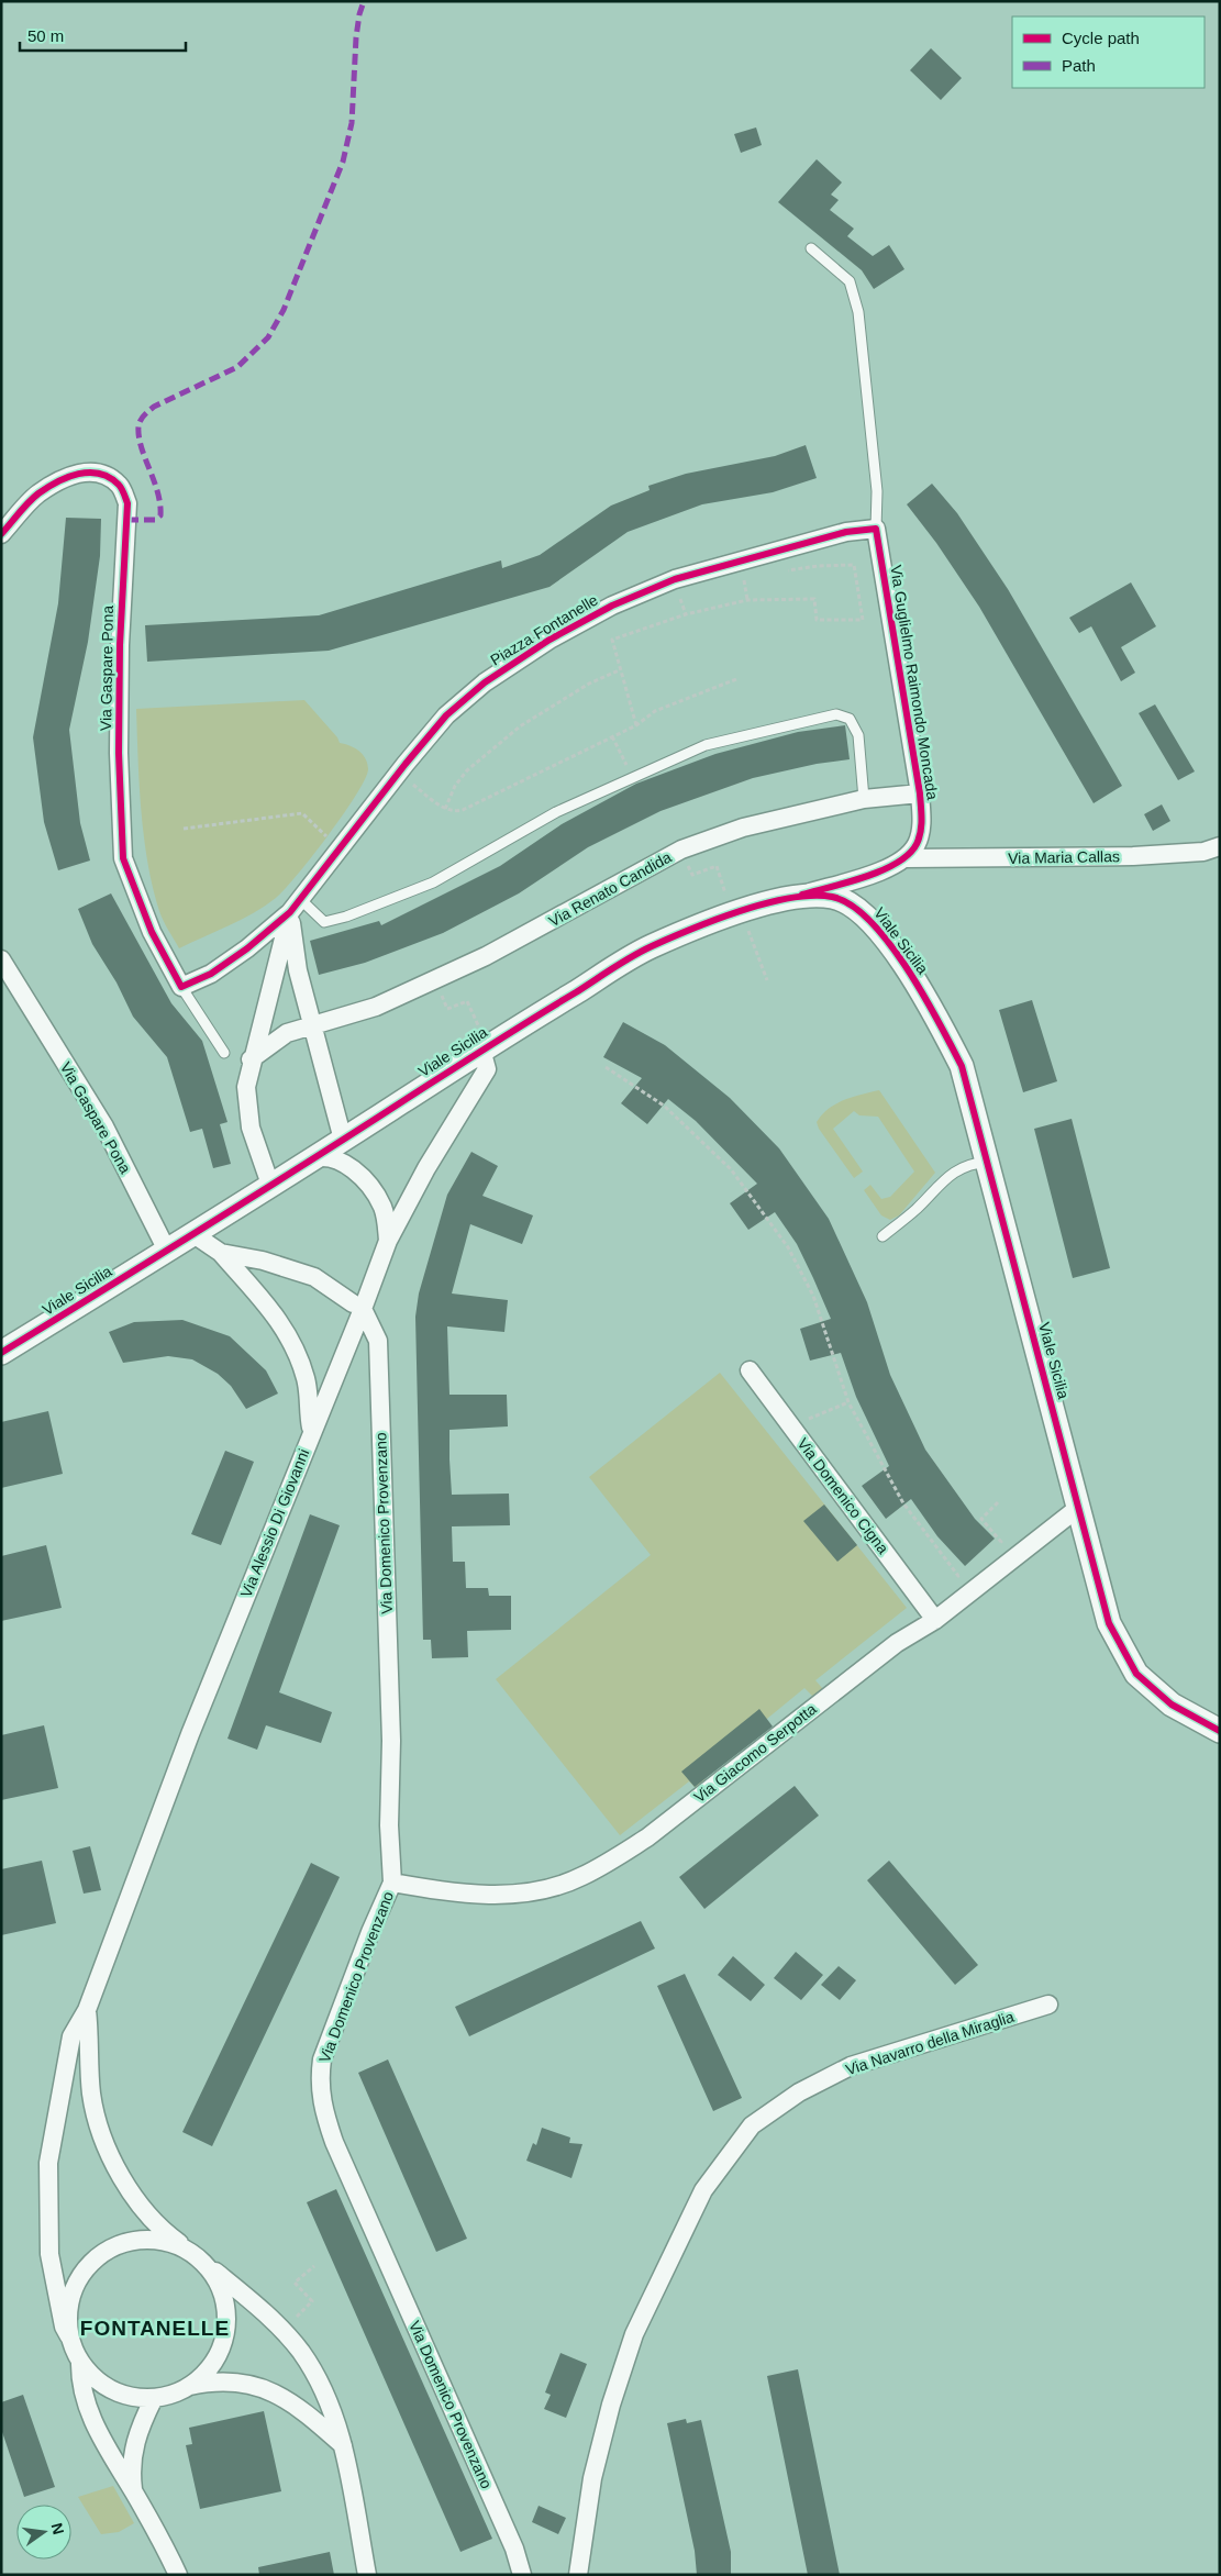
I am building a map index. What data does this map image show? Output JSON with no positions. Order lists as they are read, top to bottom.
{
  "streets": {
    "street": [
      "Piazza Fontanelle",
      "Via Gaspare Pona",
      "Via Guglielmo Raimondo Moncada",
      "Via Maria Callas",
      "Via Renato Candida",
      "Viale Sicilia",
      "Via Domenico Cigna",
      "Via Alessio Di Giovanni",
      "Via Domenico Provenzano",
      "Via Giacomo Serpotta",
      "Via Navarro della Miraglia"
    ]
  },
  "crossings": [
    ["Piazza Fontanelle", "Via Guglielmo Raimondo Moncada"],
    ["Via Gaspare Pona", "Viale Sicilia"],
    ["Via Guglielmo Raimondo Moncada", "Via Maria Callas"],
    ["Via Guglielmo Raimondo Moncada", "Via Renato Candida"],
    ["Viale Sicilia", "Via Alessio Di Giovanni"],
    ["Viale Sicilia", "Via Giacomo Serpotta"],
    ["Via Domenico Cigna", "Via Giacomo Serpotta"],
    ["Via Alessio Di Giovanni", "Via Domenico Provenzano"],
    ["Via Domenico Provenzano", "Via Giacomo Serpotta"]
  ],
  "districts": ["FONTANELLE"],
  "legend": ["Cycle path", "Path"],
  "scale_bar": "50 m",
  "north": "right"
}
